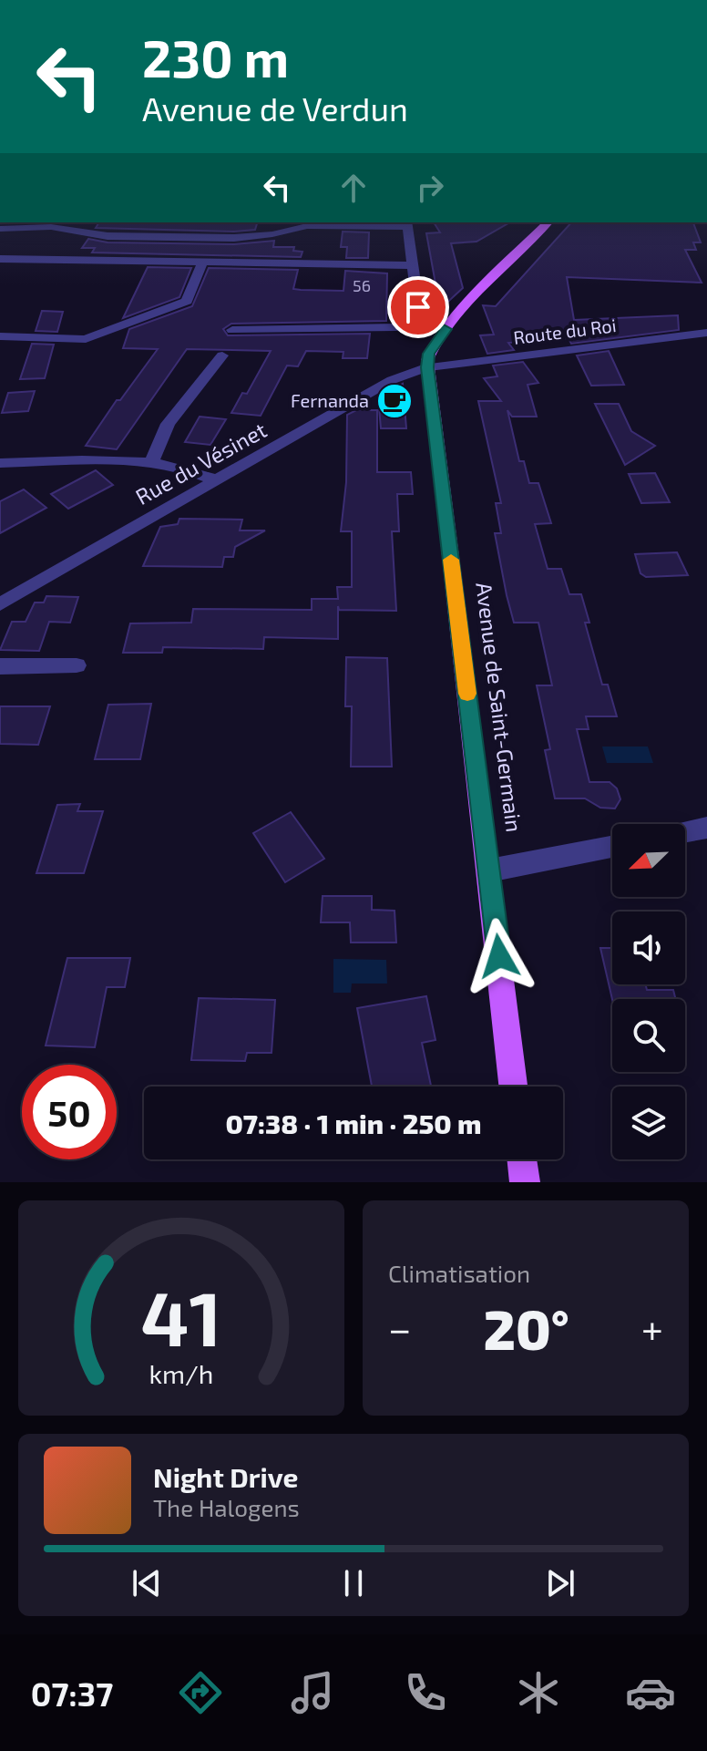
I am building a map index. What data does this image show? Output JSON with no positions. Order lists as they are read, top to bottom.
{
  "streets": {
    "main road": ["Avenue de Saint-Germain"],
    "street": ["Route du Roi", "Rue du Vésinet"]
  },
  "crossings": [
    ["Route du Roi", "Rue du Vésinet"],
    ["Route du Roi", "Avenue de Saint-Germain"],
    ["Rue du Vésinet", "Avenue de Saint-Germain"]
  ],
  "places": {
    "cafe": ["Fernanda"]
  },
  "house_numbers": ["56"],
  "north": "bottom left",
  "page": {
    "turn": ["230 m", "Avenue de Verdun"],
    "limit": "50",
    "trip": "07:38 · 1 min · 250 m",
    "tile": "Climatisation",
    "heat": ["−", "20°", "+"],
    "song": ["Night Drive", "The Halogens"],
    "tabs": "07:37",
    "gauge": ["41", "km/h"]
  }
}
